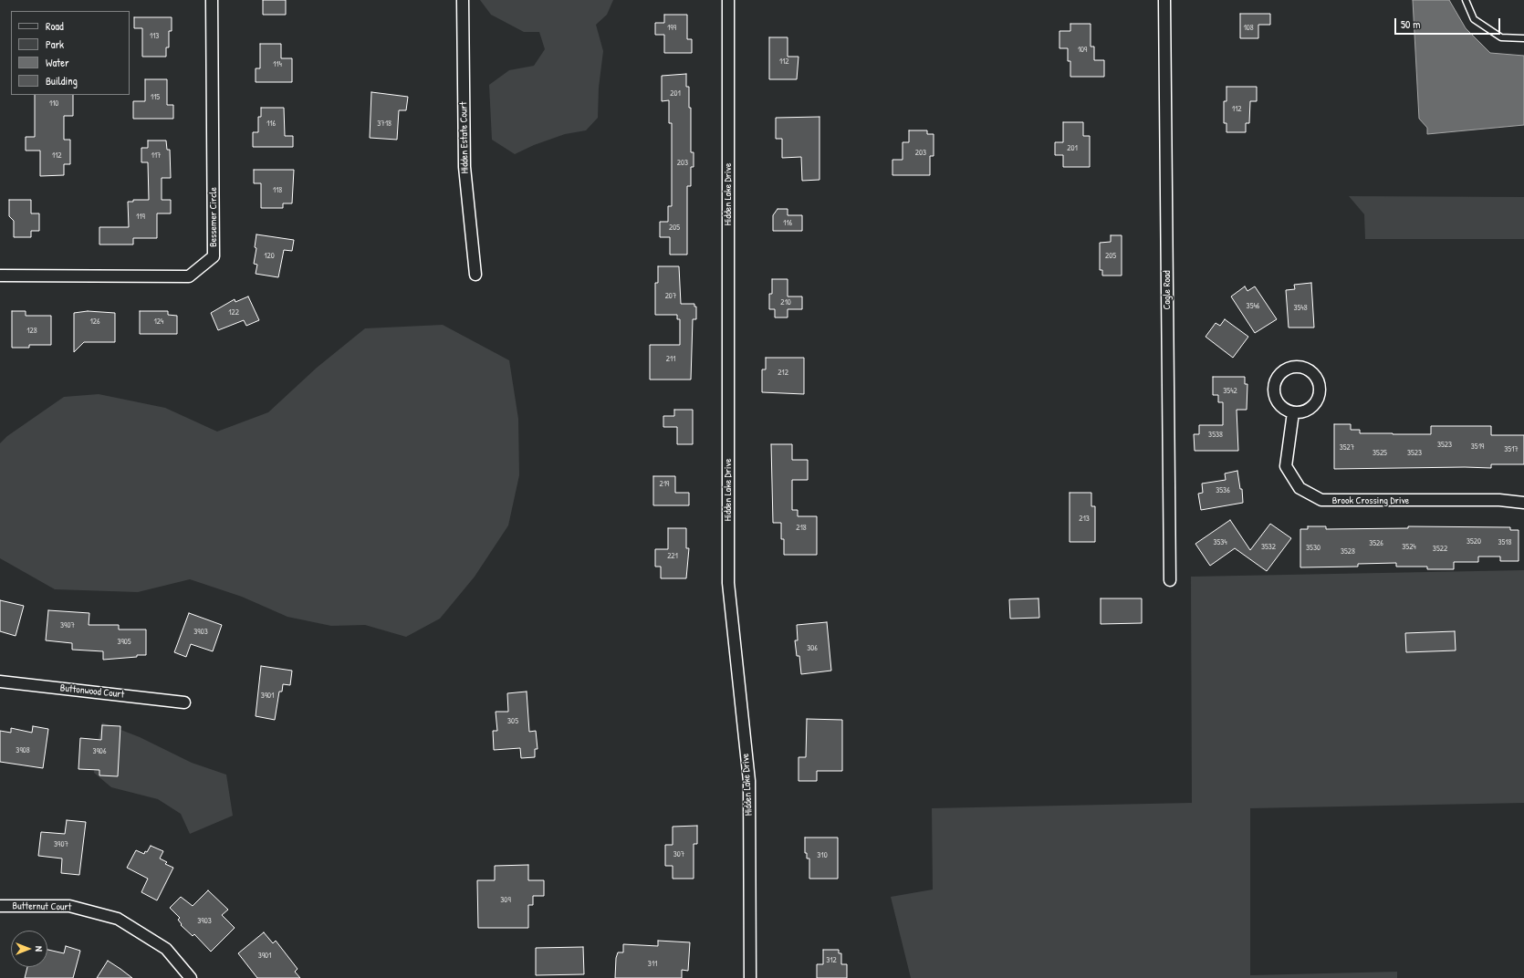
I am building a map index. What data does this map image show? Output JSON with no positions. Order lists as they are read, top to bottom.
{
  "streets": {
    "street": [
      "Hidden Estate Court",
      "Hidden Lake Drive",
      "Bessemer Circle",
      "Cagle Road",
      "Brook Crossing Drive",
      "Buttonwood Court",
      "Butternut Court"
    ]
  },
  "house_numbers": [
    "199",
    "108",
    "113",
    "109",
    "112",
    "114",
    "201",
    "115",
    "110",
    "112",
    "116",
    "3718",
    "201",
    "203",
    "112",
    "117",
    "203",
    "118",
    "119",
    "116",
    "205",
    "120",
    "205",
    "207",
    "210",
    "3546",
    "3548",
    "122",
    "126",
    "124",
    "128",
    "211",
    "212",
    "3542",
    "3538",
    "3523",
    "3519",
    "3527",
    "3517",
    "3525",
    "3523",
    "219",
    "3536",
    "213",
    "218",
    "3520",
    "3534",
    "3518",
    "3526",
    "3532",
    "3524",
    "3530",
    "3522",
    "3528",
    "221",
    "3907",
    "3903",
    "3905",
    "306",
    "3901",
    "305",
    "3908",
    "3906",
    "3907",
    "307",
    "310",
    "309",
    "3903",
    "3901",
    "312",
    "311"
  ],
  "legend": [
    "Road",
    "Park",
    "Water",
    "Building"
  ],
  "scale_bar": "50 m",
  "north": "right"
}
